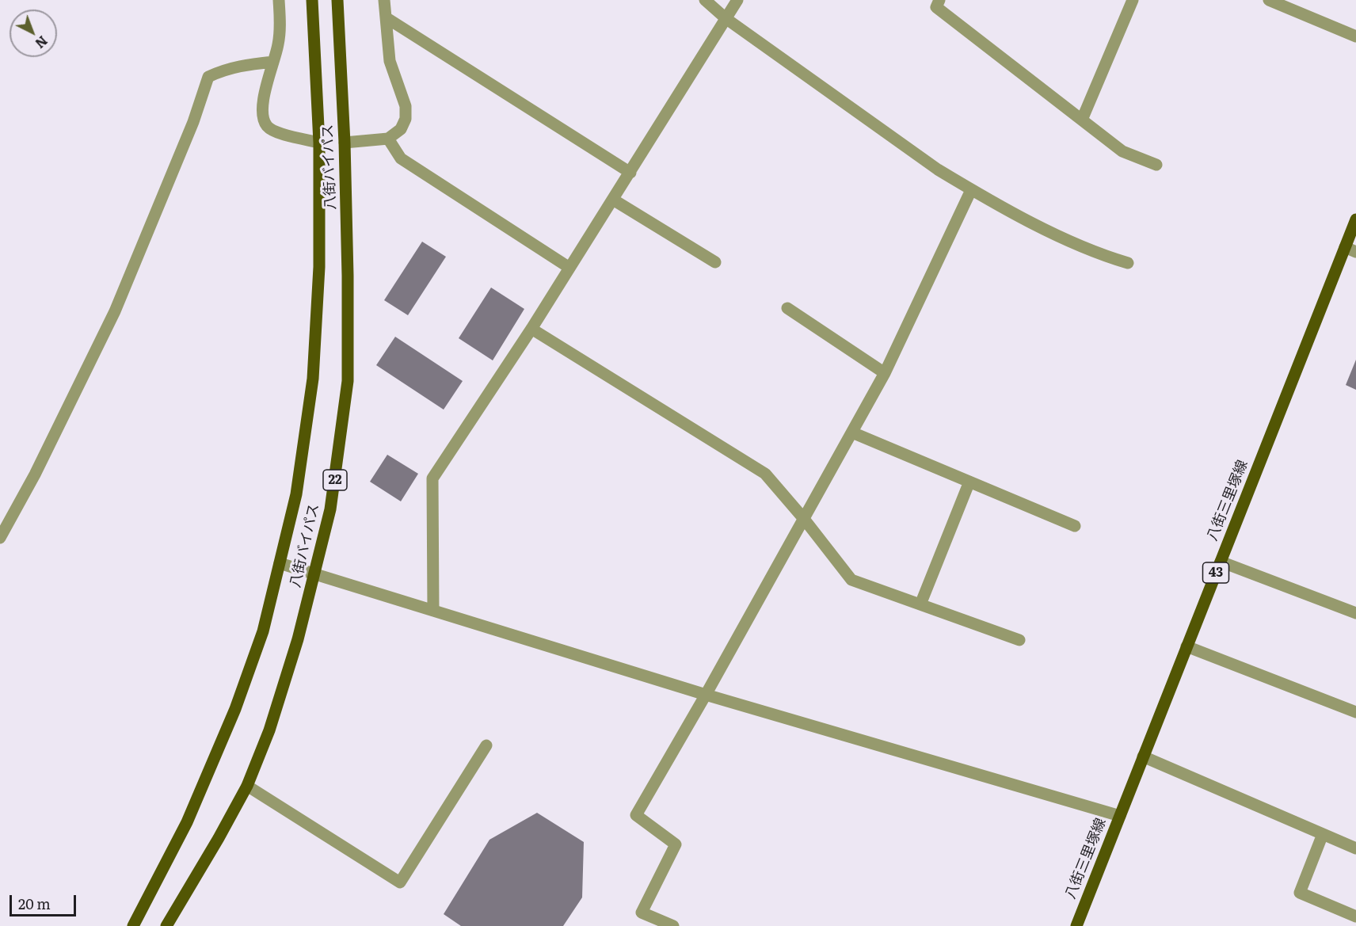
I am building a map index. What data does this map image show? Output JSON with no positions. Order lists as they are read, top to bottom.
{
  "streets": {
    "main road": [
      "八街バイパス",
      "22",
      "八街三里塚線",
      "43"
    ]
  },
  "scale_bar": "20 m",
  "north": "bottom right"
}
